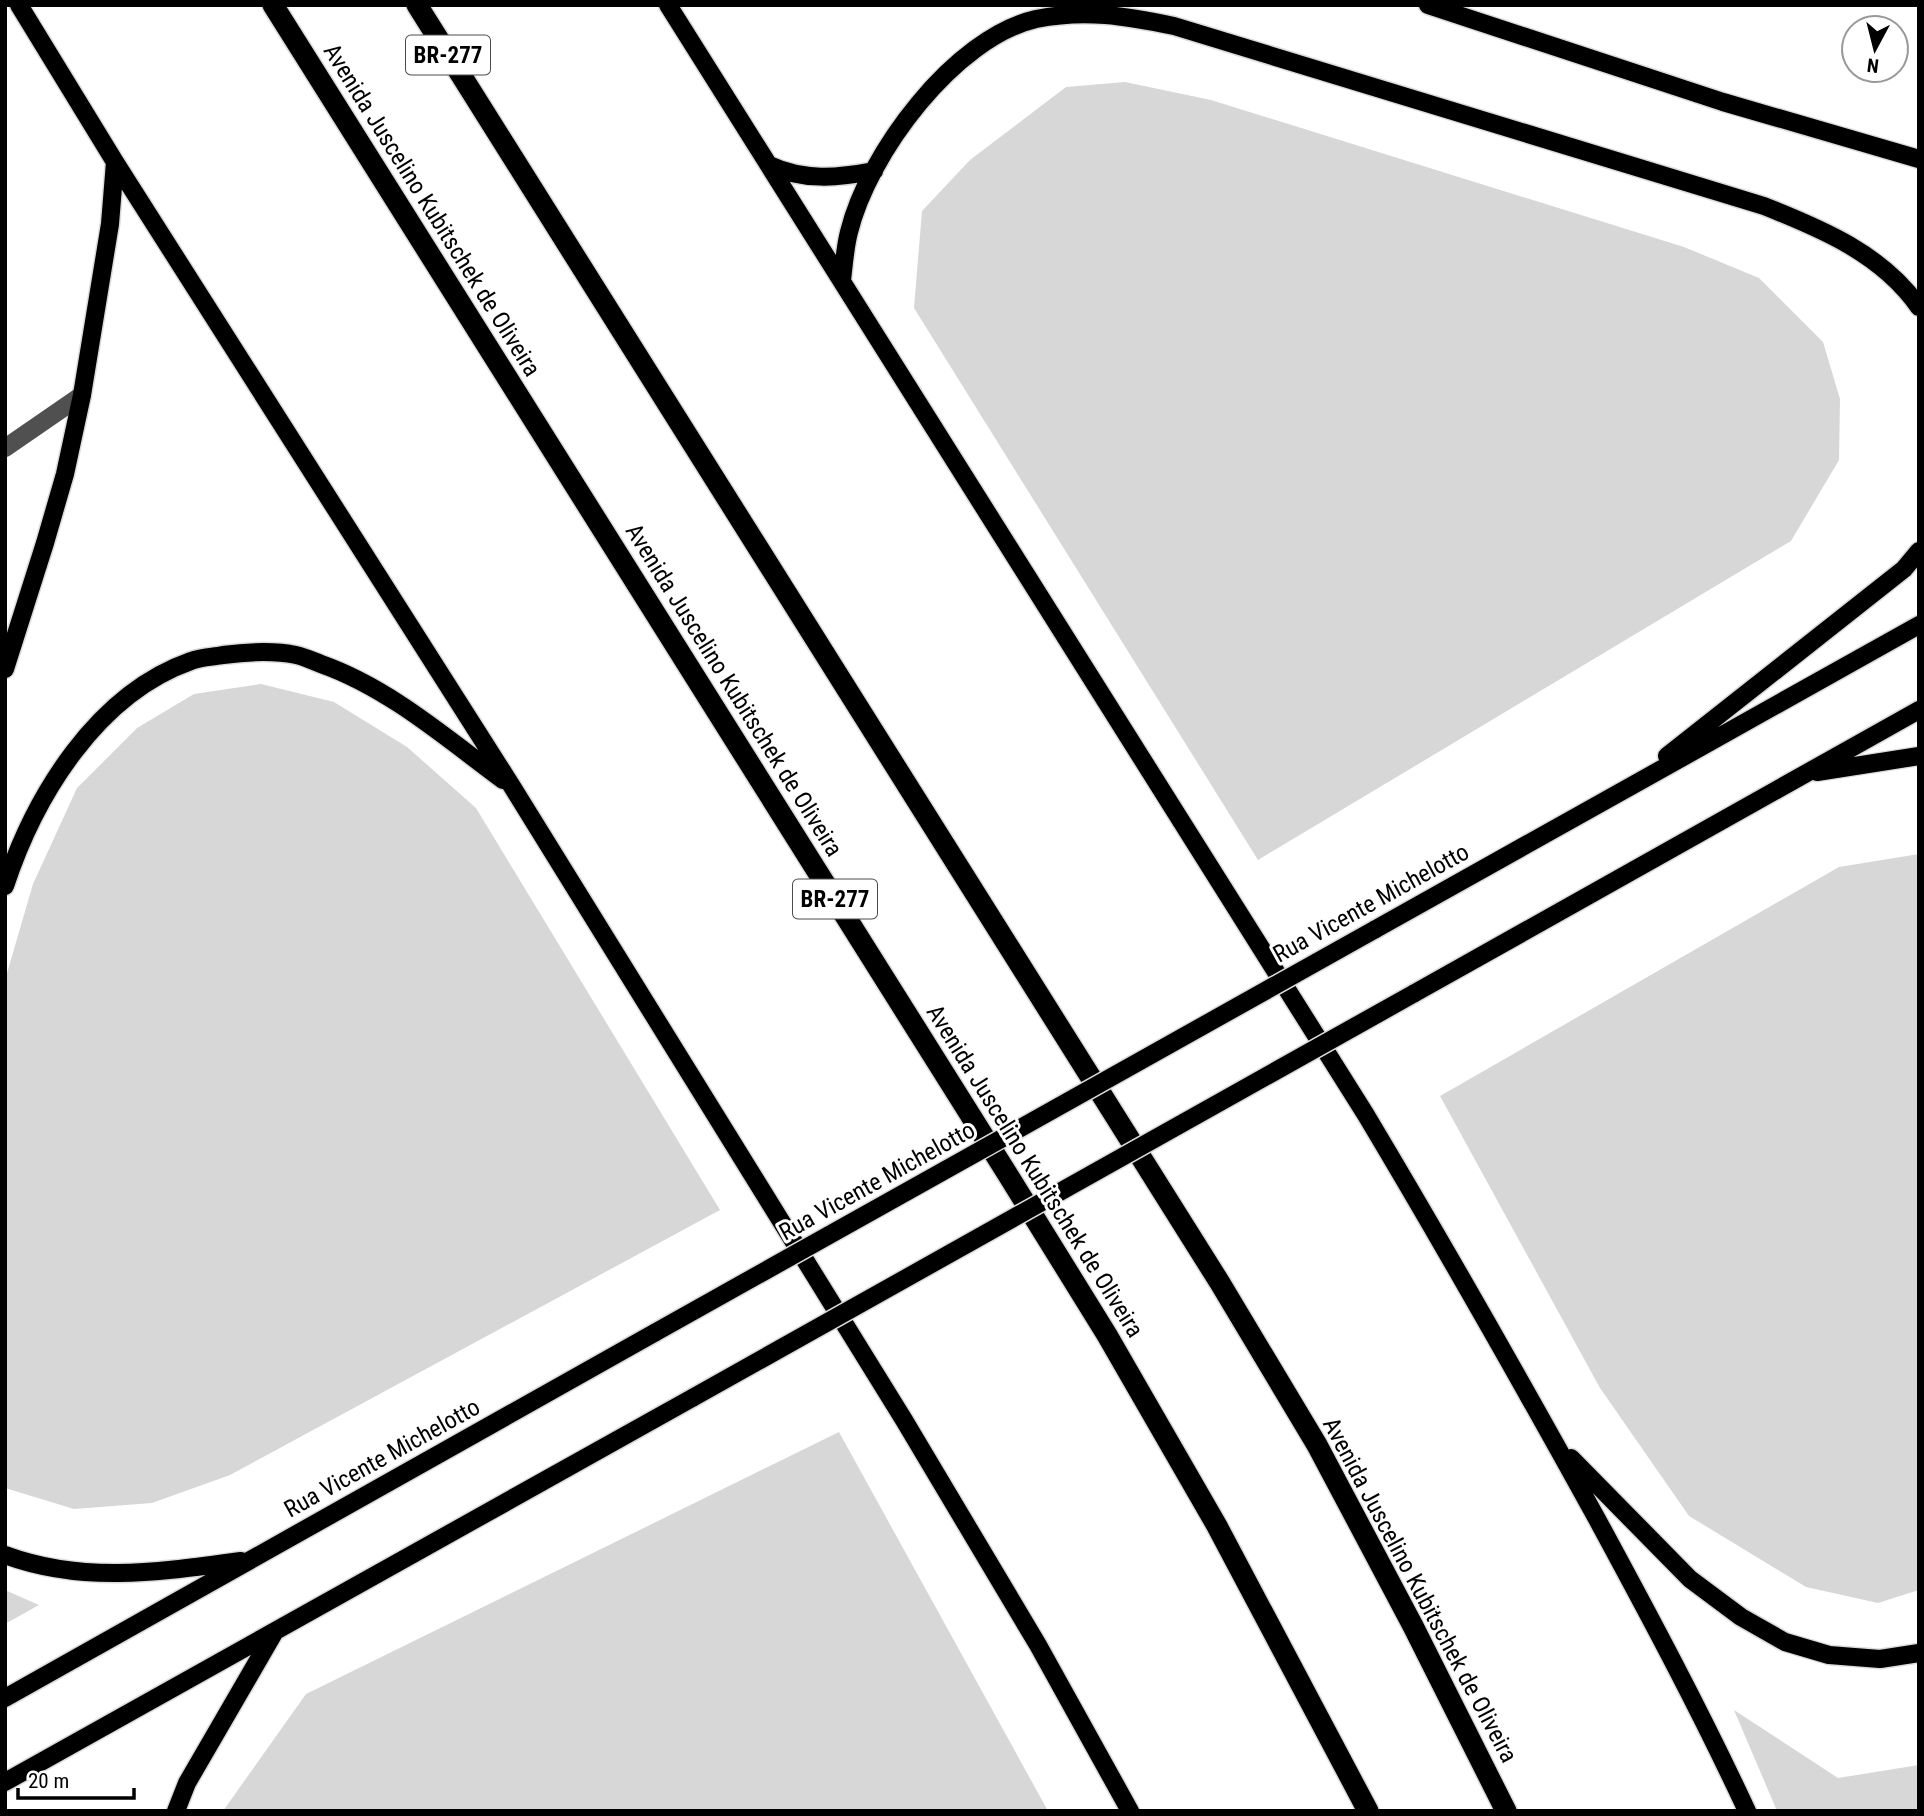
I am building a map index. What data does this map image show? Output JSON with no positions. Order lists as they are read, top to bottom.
{
  "streets": {
    "highway": ["BR-277", "Avenida Juscelino Kubitschek de Oliveira"],
    "main road": ["Rua Vicente Michelotto"]
  },
  "scale_bar": "20 m",
  "north": "bottom"
}
